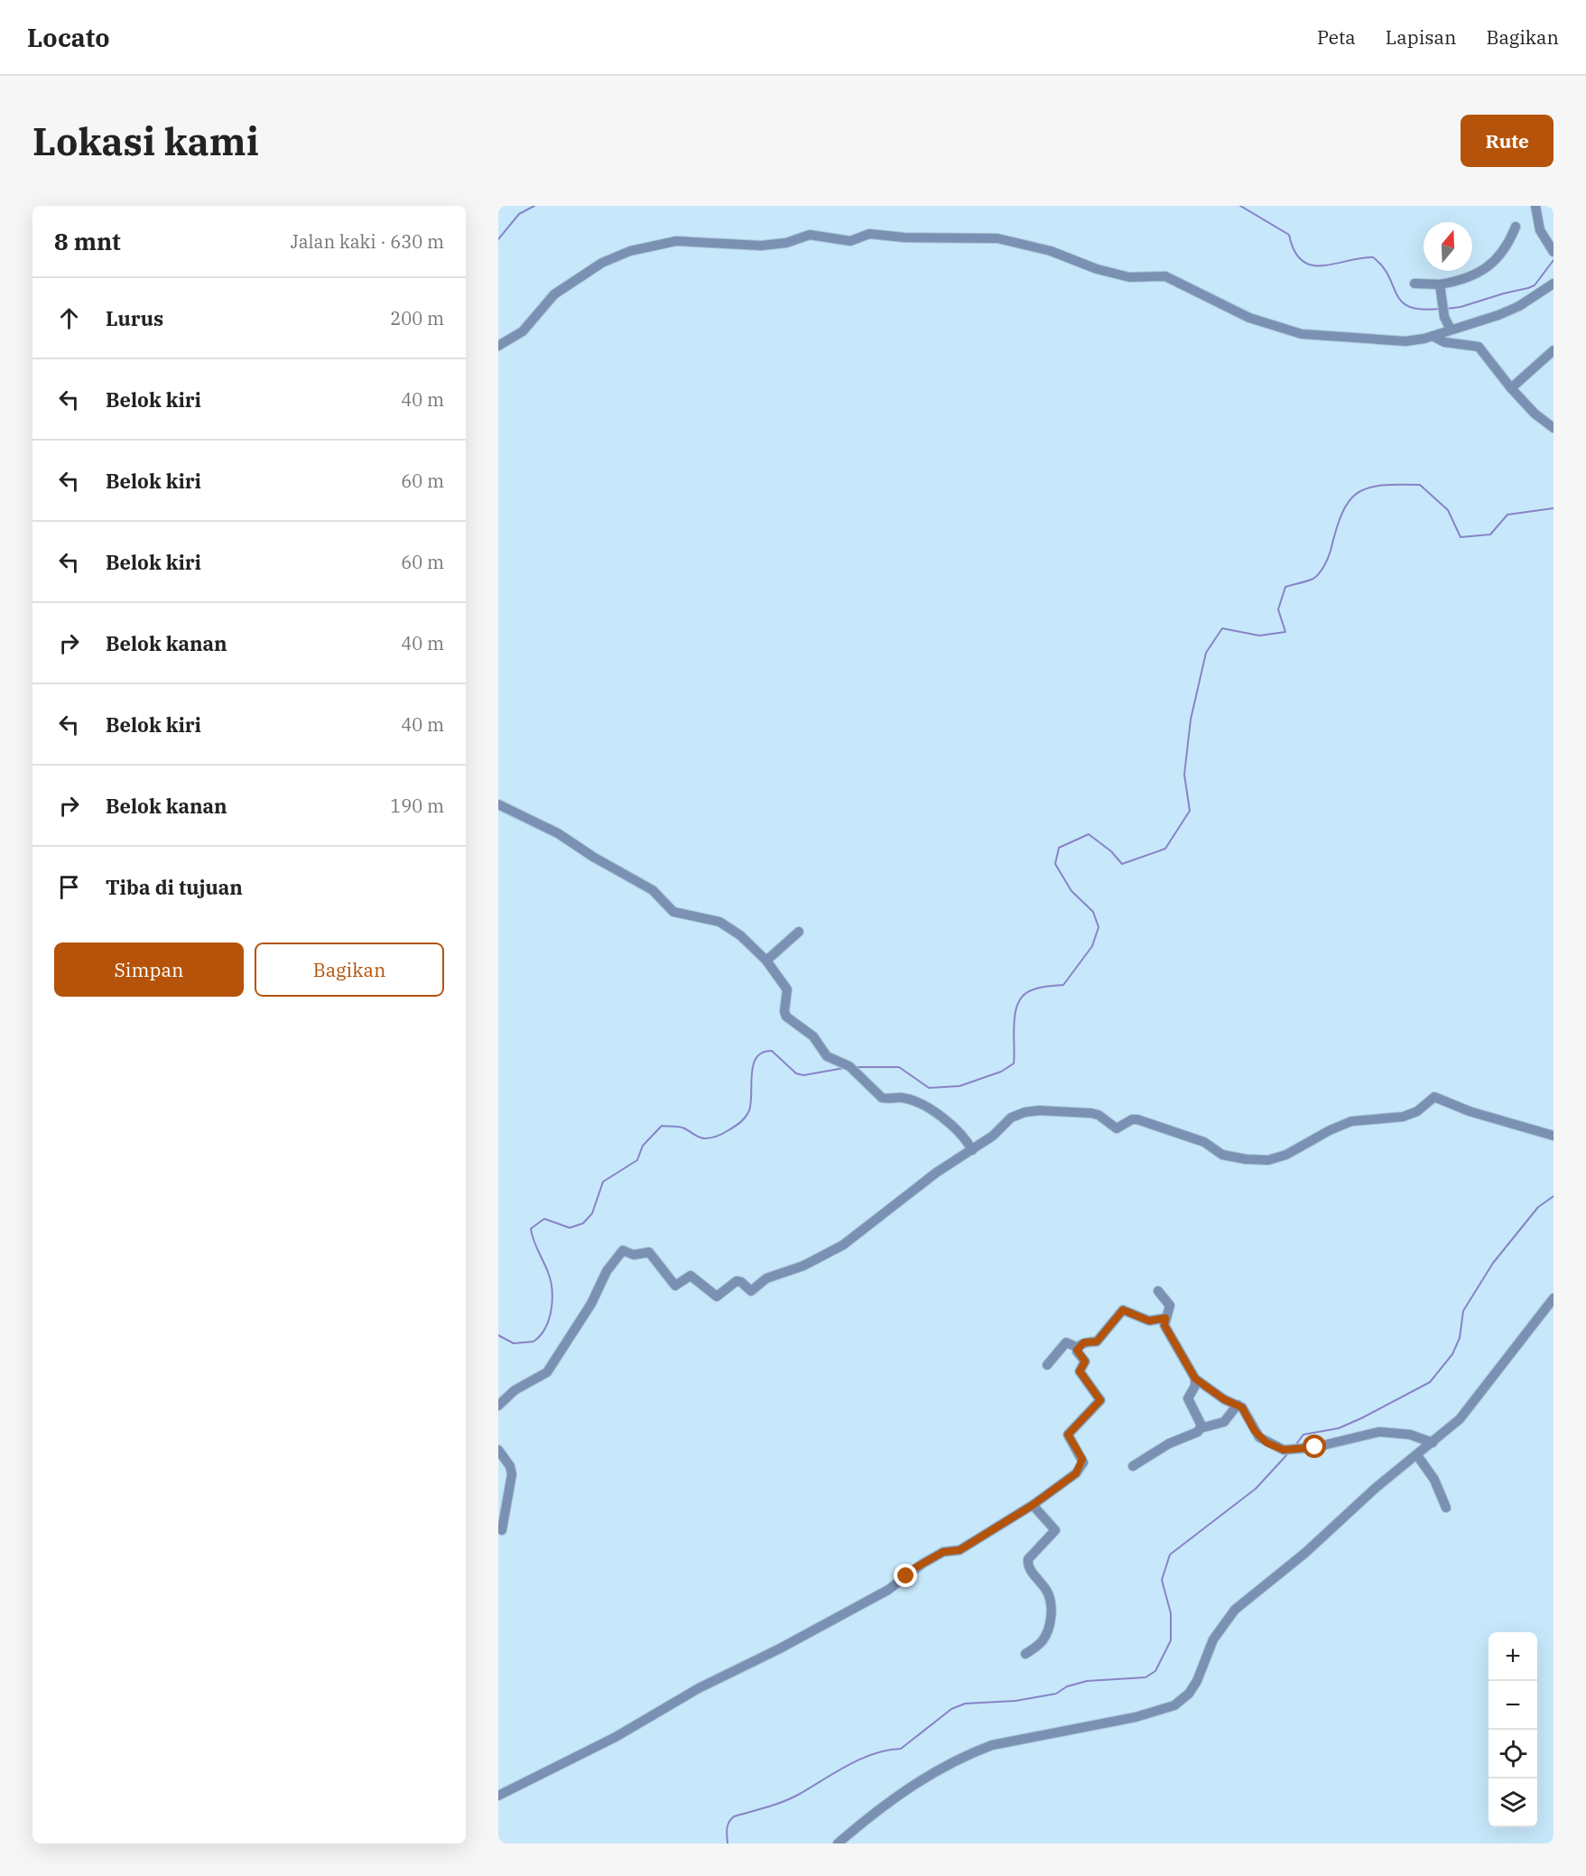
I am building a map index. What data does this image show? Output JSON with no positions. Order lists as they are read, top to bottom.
{
  "north": "top",
  "page": {
    "header": "Locato",
    "nav": ["Peta", "Lapisan", "Bagikan"],
    "buttons": [
      "Rute",
      ["Simpan", "Bagikan"]
    ],
    "title": "Lokasi kami",
    "heading": ["8 mnt", "Jalan kaki · 630 m"],
    "list": [
      ["Lurus", "200 m"],
      ["Belok kiri", "40 m"],
      ["Belok kiri", "60 m"],
      ["Belok kiri", "60 m"],
      ["Belok kanan", "40 m"],
      ["Belok kiri", "40 m"],
      ["Belok kanan", "190 m"],
      "Tiba di tujuan"
    ],
    "map_buttons": ["+", "−"]
  }
}
